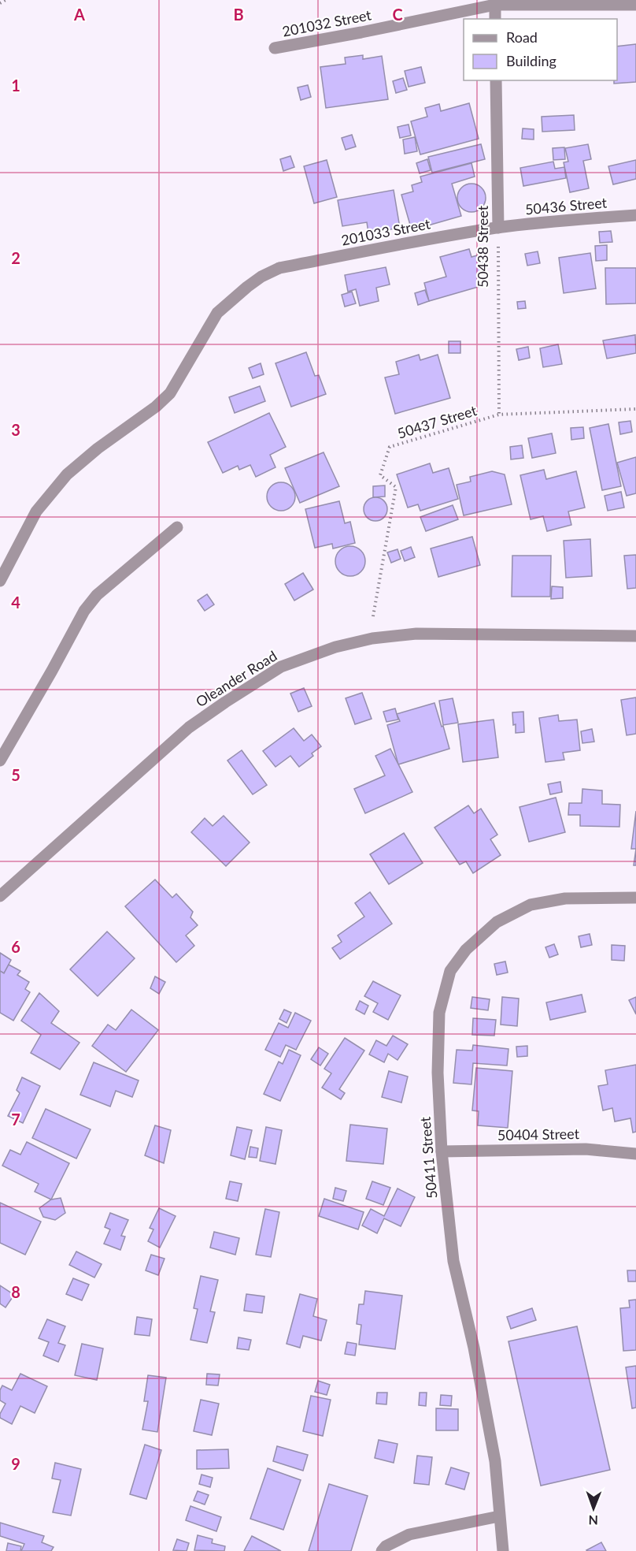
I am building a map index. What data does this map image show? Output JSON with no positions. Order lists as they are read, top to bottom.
{
  "streets": {
    "street": [
      "201032 Street",
      "50436 Street",
      "201033 Street",
      "50438 Street",
      "Oleander Road",
      "50404 Street",
      "50411 Street"
    ],
    "path": ["50437 Street"]
  },
  "crossings": [
    ["50436 Street", "201033 Street"],
    ["50436 Street", "50438 Street"],
    ["201033 Street", "50438 Street"],
    ["50438 Street", "50437 Street"],
    ["50437 Street", "Oleander Road"],
    ["50404 Street", "50411 Street"]
  ],
  "legend": ["Road", "Building"],
  "north": "bottom",
  "grid": {
    "columns": ["A", "B", "C"],
    "rows": [
      "1",
      "2",
      "3",
      "4",
      "5",
      "6",
      "7",
      "8",
      "9"
    ]
  }
}
